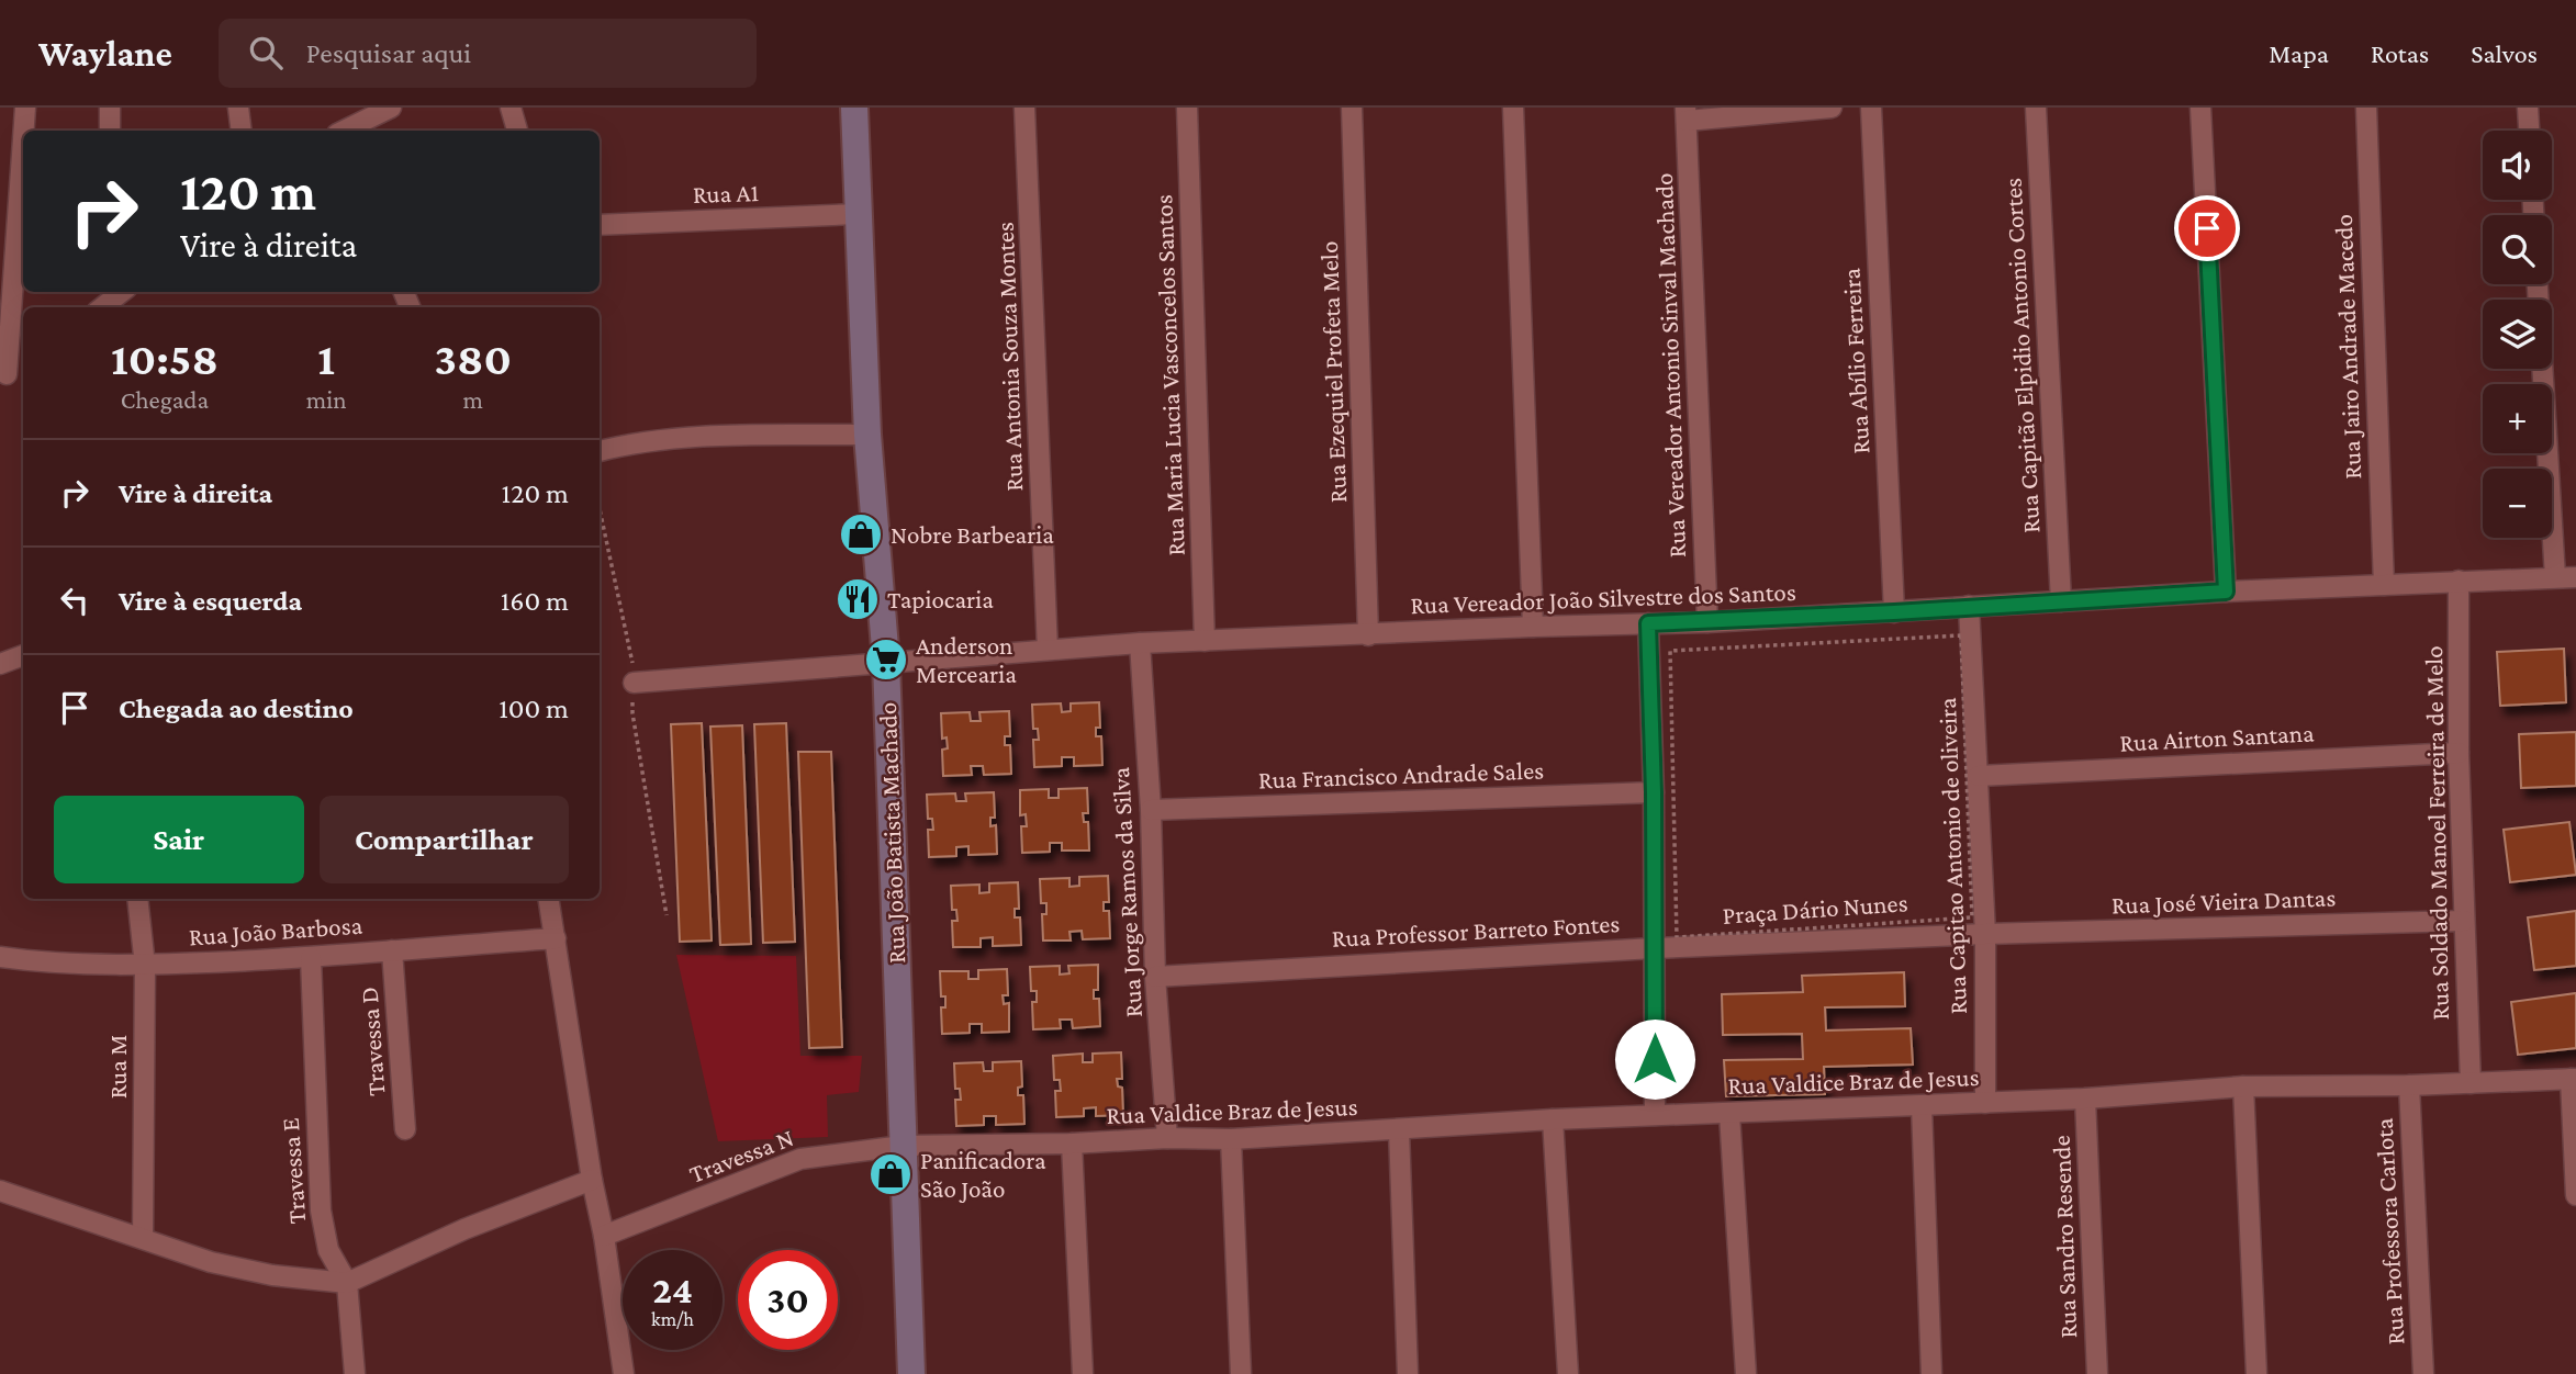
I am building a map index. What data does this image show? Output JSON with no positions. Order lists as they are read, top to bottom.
{
  "streets": {
    "street": [
      "Rua A1",
      "Rua Jairo Andrade Macedo",
      "Rua Capitão Elpidio Antonio Cortes",
      "Rua Antonia Souza Montes",
      "Rua Abílio Ferreira",
      "Rua Vereador Antonio Sinval Machado",
      "Rua Ezequiel Profeta Melo",
      "Rua Maria Lucia Vasconcelos Santos",
      "Rua Vereador João Silvestre dos Santos",
      "Rua Airton Santana",
      "Rua Francisco Andrade Sales",
      "Rua João Batista Machado",
      "Rua Soldado Manoel Ferreira de Melo",
      "Rua Capitao Antonio de oliveira",
      "Rua Jorge Ramos da Silva",
      "Rua José Vieira Dantas",
      "Rua João Barbosa",
      "Rua Professor Barreto Fontes",
      "Travessa D",
      "Rua M",
      "Rua Valdice Braz de Jesus",
      "Travessa N",
      "Travessa E",
      "Rua Professora Carlota",
      "Rua Sandro Resende"
    ],
    "path": ["Praça Dário Nunes"]
  },
  "crossings": [
    ["Rua A1", "Rua João Batista Machado"],
    ["Rua Jairo Andrade Macedo", "Rua Vereador João Silvestre dos Santos"],
    ["Rua Capitão Elpidio Antonio Cortes", "Rua Vereador João Silvestre dos Santos"],
    ["Rua Antonia Souza Montes", "Rua Vereador João Silvestre dos Santos"],
    ["Rua Abílio Ferreira", "Rua Vereador João Silvestre dos Santos"],
    ["Rua Vereador Antonio Sinval Machado", "Rua Vereador João Silvestre dos Santos"],
    ["Rua Ezequiel Profeta Melo", "Rua Vereador João Silvestre dos Santos"],
    ["Rua Maria Lucia Vasconcelos Santos", "Rua Vereador João Silvestre dos Santos"],
    ["Rua Vereador João Silvestre dos Santos", "Rua João Batista Machado"],
    ["Rua Vereador João Silvestre dos Santos", "Rua Soldado Manoel Ferreira de Melo"],
    ["Rua Vereador João Silvestre dos Santos", "Rua Capitao Antonio de oliveira"],
    ["Rua Vereador João Silvestre dos Santos", "Rua Jorge Ramos da Silva"],
    ["Rua Airton Santana", "Rua Soldado Manoel Ferreira de Melo"],
    ["Rua Airton Santana", "Rua Capitao Antonio de oliveira"],
    ["Rua Francisco Andrade Sales", "Rua Jorge Ramos da Silva"],
    ["Rua João Batista Machado", "Rua Valdice Braz de Jesus"],
    ["Rua João Batista Machado", "Travessa N"],
    ["Rua Soldado Manoel Ferreira de Melo", "Rua José Vieira Dantas"],
    ["Rua Soldado Manoel Ferreira de Melo", "Rua Valdice Braz de Jesus"],
    ["Rua Capitao Antonio de oliveira", "Rua José Vieira Dantas"],
    ["Rua Capitao Antonio de oliveira", "Rua Professor Barreto Fontes"],
    ["Rua Capitao Antonio de oliveira", "Rua Valdice Braz de Jesus"],
    ["Rua Jorge Ramos da Silva", "Rua Professor Barreto Fontes"],
    ["Rua Jorge Ramos da Silva", "Rua Valdice Braz de Jesus"],
    ["Rua José Vieira Dantas", "Rua Professor Barreto Fontes"],
    ["Rua João Barbosa", "Travessa D"],
    ["Rua João Barbosa", "Rua M"],
    ["Rua João Barbosa", "Travessa E"],
    ["Rua Valdice Braz de Jesus", "Travessa N"],
    ["Rua Valdice Braz de Jesus", "Rua Professora Carlota"],
    ["Rua Valdice Braz de Jesus", "Rua Sandro Resende"]
  ],
  "places": {
    "shop": ["Nobre Barbearia", "Panificadora São João"],
    "restaurant": ["Tapiocaria"],
    "supermarket": ["Anderson Mercearia"]
  },
  "page": {
    "header": "Waylane",
    "search": "Pesquisar aqui",
    "nav": ["Mapa", "Rotas", "Salvos"],
    "map_buttons": ["+", "−"],
    "turn": ["120 m", "Vire à direita"],
    "eta": [
      "10:58",
      "Chegada",
      "1",
      "min",
      "380",
      "m"
    ],
    "list": [
      {
        "name": "Vire à direita",
        "value": "120 m"
      },
      {
        "name": "Vire à esquerda",
        "value": "160 m"
      },
      {
        "name": "Chegada ao destino",
        "value": "100 m"
      }
    ],
    "buttons": ["Sair", "Compartilhar"],
    "speed": "24 km/h",
    "limit": "30"
  }
}
